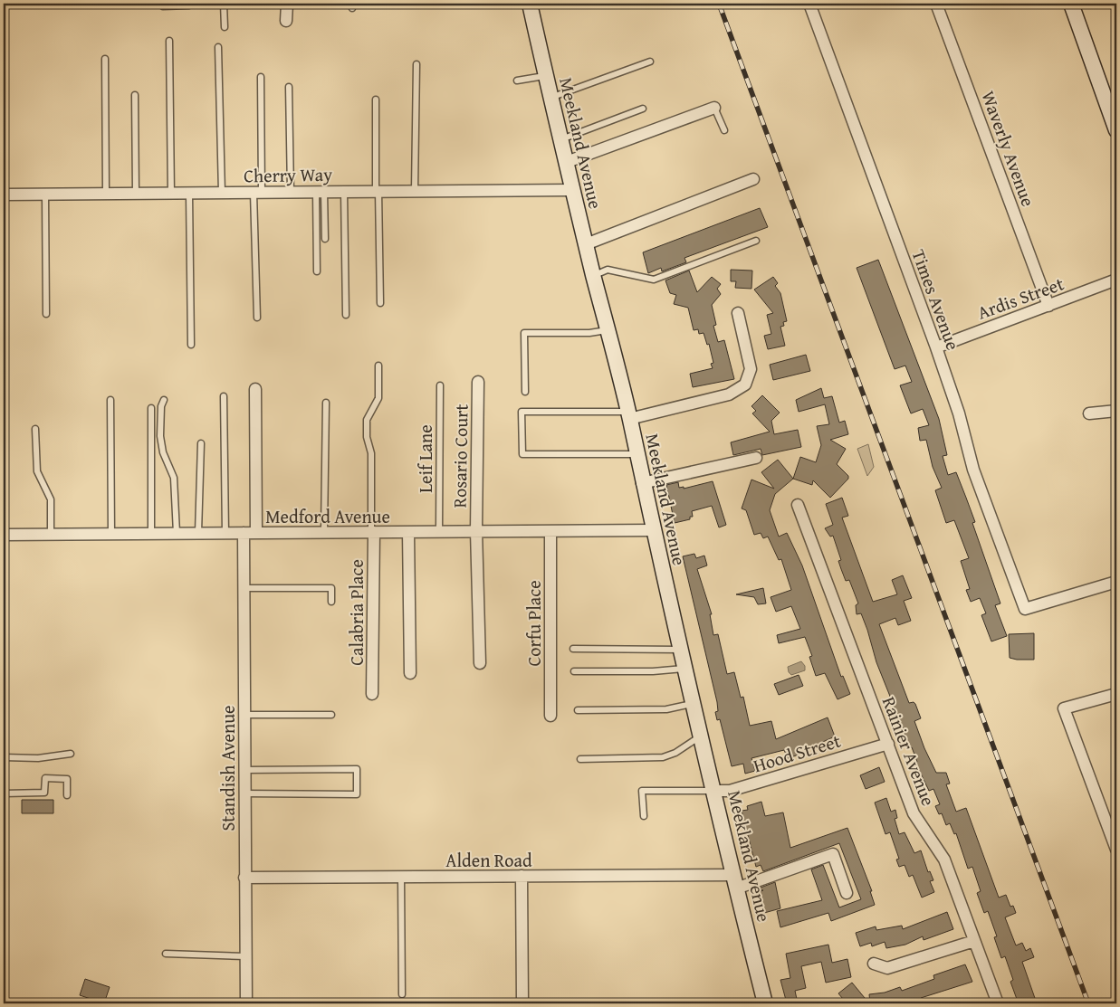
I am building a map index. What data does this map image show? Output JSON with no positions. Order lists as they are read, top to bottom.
{
  "streets": {
    "main road": ["Meekland Avenue"],
    "street": [
      "Waverly Avenue",
      "Cherry Way",
      "Ardis Street",
      "Times Avenue",
      "Rosario Court",
      "Medford Avenue",
      "Calabria Place",
      "Corfu Place",
      "Rainier Avenue",
      "Hood Street",
      "Standish Avenue",
      "Alden Road"
    ],
    "lane": ["Leif Lane"]
  },
  "crossings": [
    ["Meekland Avenue", "Cherry Way"],
    ["Meekland Avenue", "Medford Avenue"],
    ["Meekland Avenue", "Hood Street"],
    ["Meekland Avenue", "Alden Road"],
    ["Waverly Avenue", "Ardis Street"],
    ["Ardis Street", "Times Avenue"],
    ["Rosario Court", "Medford Avenue"],
    ["Leif Lane", "Medford Avenue"],
    ["Medford Avenue", "Calabria Place"],
    ["Medford Avenue", "Corfu Place"],
    ["Medford Avenue", "Standish Avenue"],
    ["Rainier Avenue", "Hood Street"],
    ["Standish Avenue", "Alden Road"]
  ]
}
